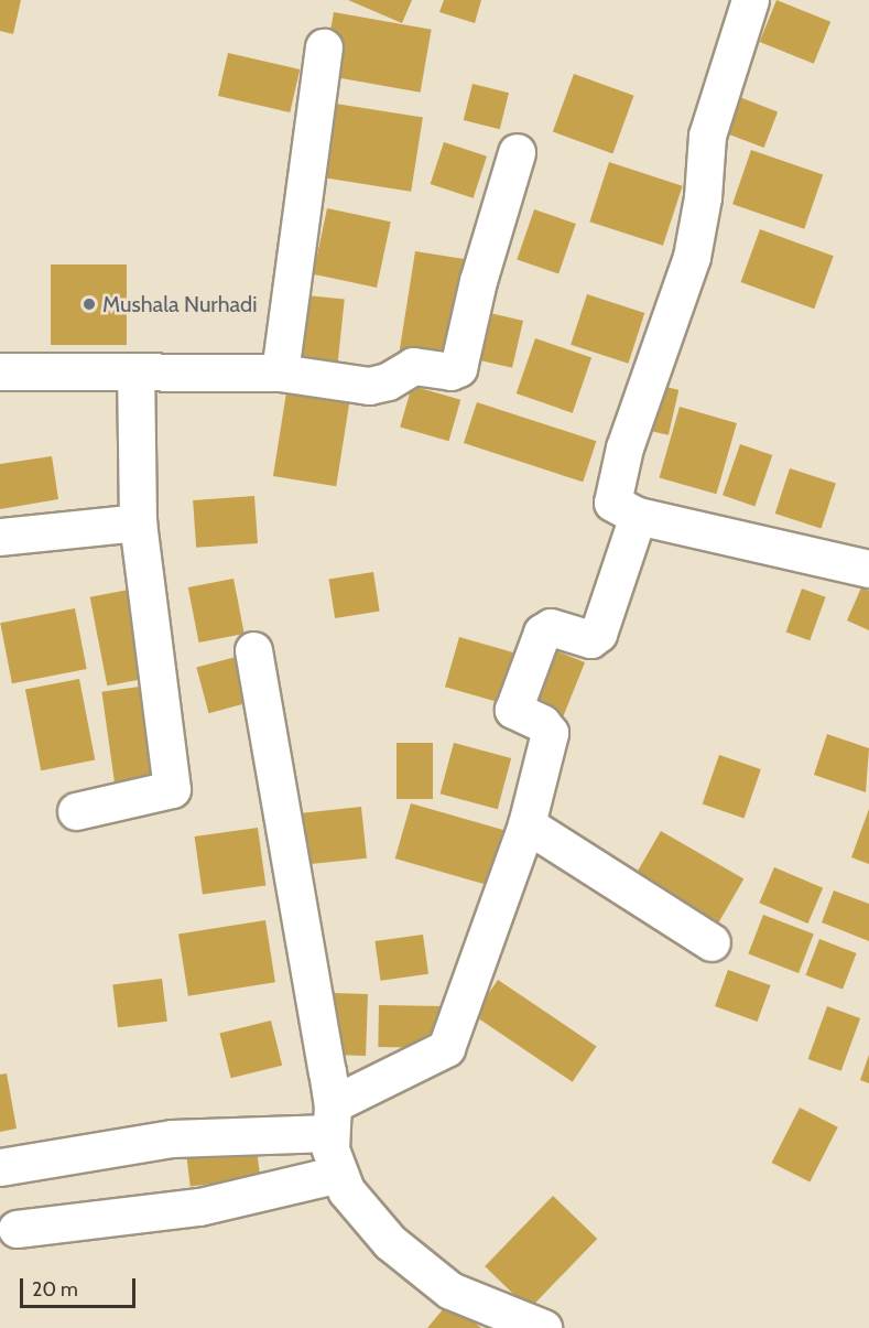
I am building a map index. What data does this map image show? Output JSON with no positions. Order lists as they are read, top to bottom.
{
  "places": ["Mushala Nurhadi"],
  "scale_bar": "20 m"
}
